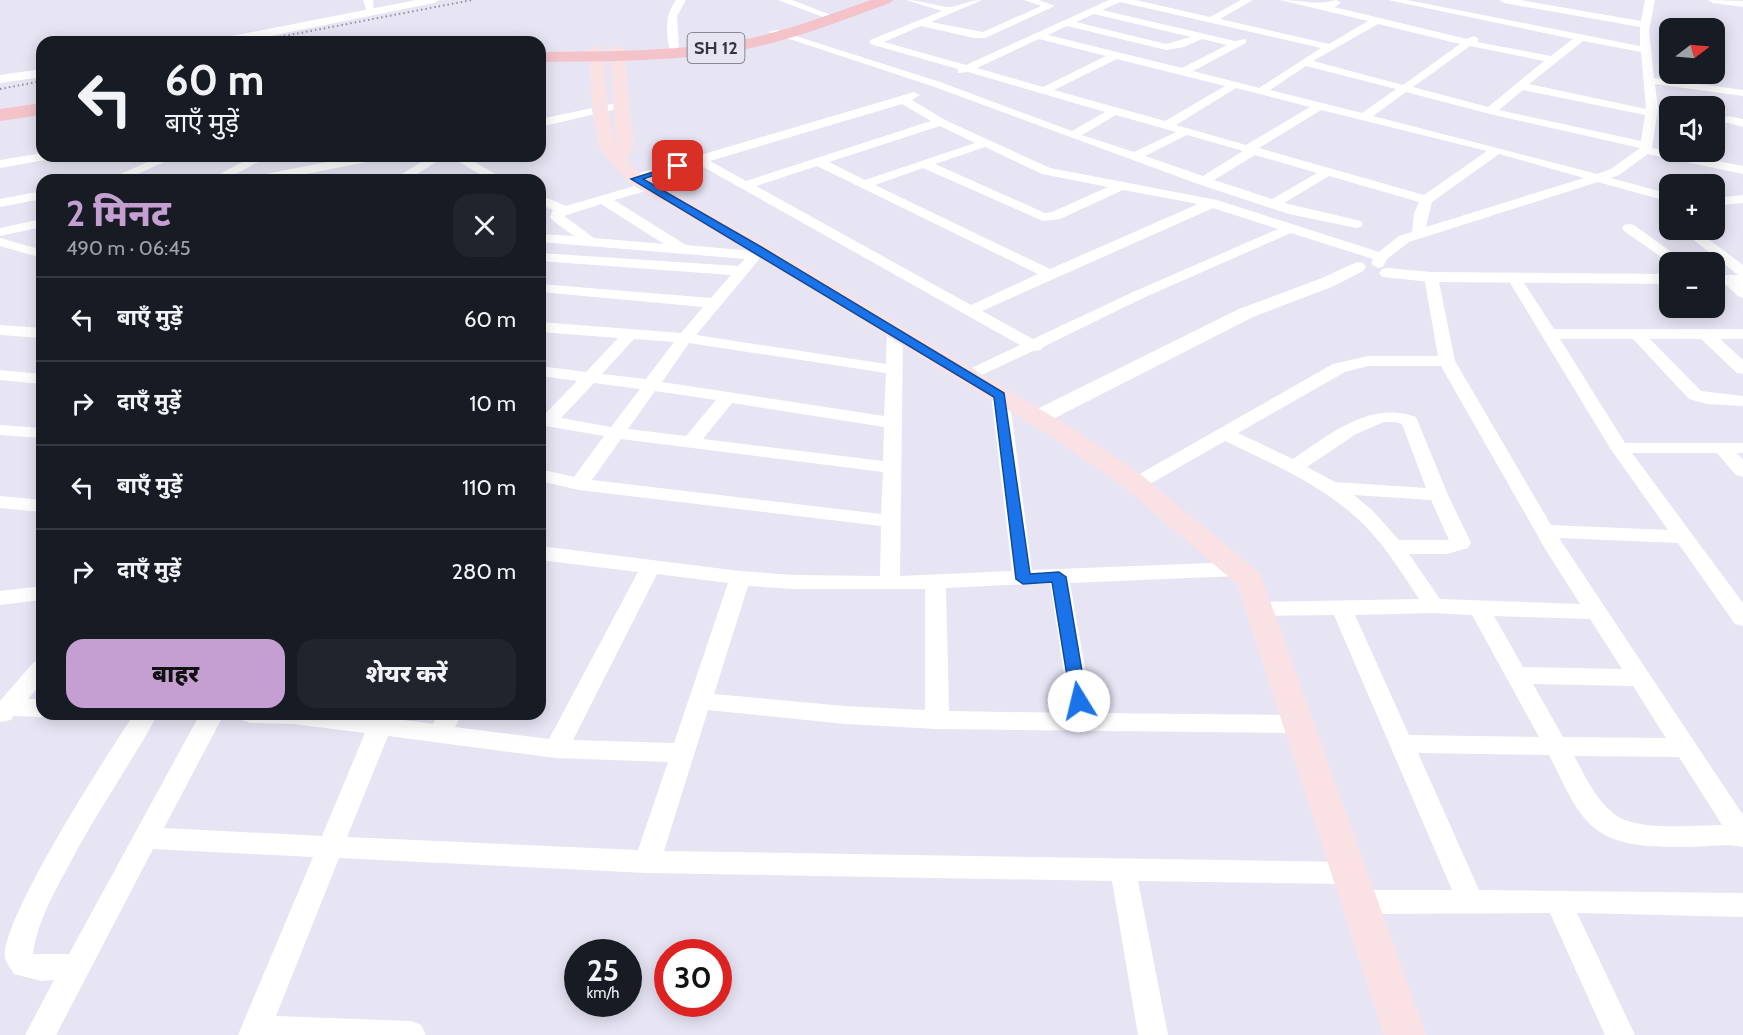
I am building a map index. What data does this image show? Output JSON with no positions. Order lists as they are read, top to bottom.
{
  "streets": {
    "main road": ["SH 12"]
  },
  "north": "right",
  "page": {
    "map_buttons": ["+", "−"],
    "turn": ["60 m", "बाएँ मुड़ें"],
    "heading": ["2 मिनट", "490 m · 06:45"],
    "list": [
      {
        "name": "बाएँ मुड़ें",
        "value": "60 m"
      },
      {
        "name": "दाएँ मुड़ें",
        "value": "10 m"
      },
      {
        "name": "बाएँ मुड़ें",
        "value": "110 m"
      },
      {
        "name": "दाएँ मुड़ें",
        "value": "280 m"
      }
    ],
    "buttons": ["बाहर", "शेयर करें"],
    "speed": "25 km/h",
    "limit": "30"
  }
}
